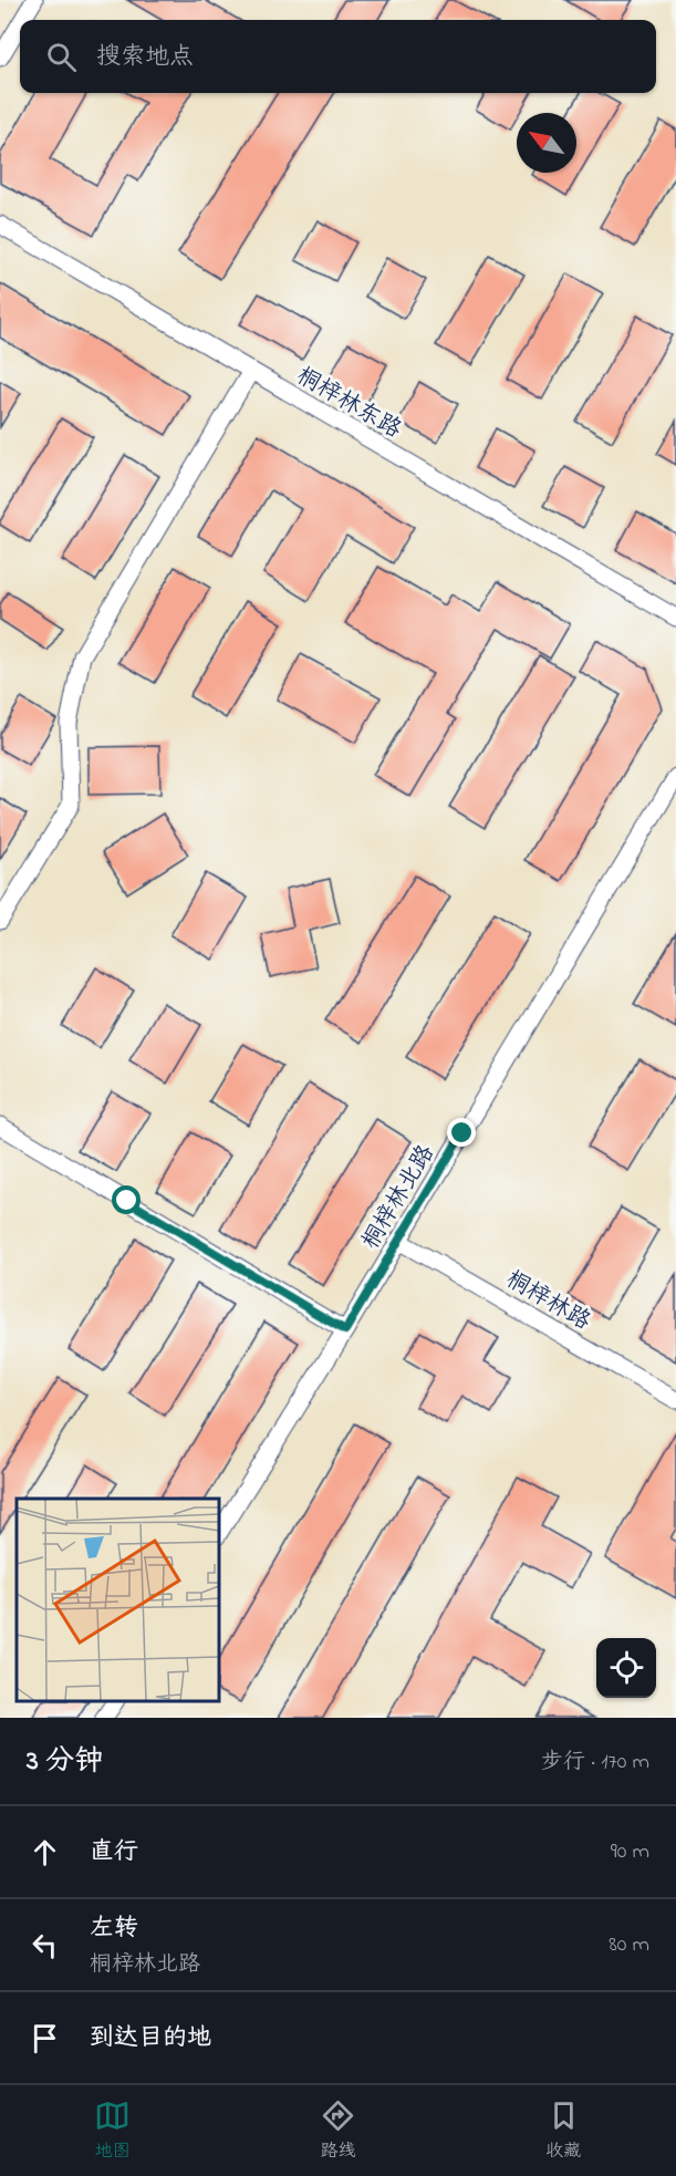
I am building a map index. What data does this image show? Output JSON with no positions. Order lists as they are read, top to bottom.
{
  "streets": {
    "street": ["桐梓林东路", "桐梓林北路", "桐梓林路"]
  },
  "crossings": [
    ["桐梓林北路", "桐梓林路"]
  ],
  "north": "top left",
  "page": {
    "search": "搜索地点",
    "heading": ["3 分钟", "步行 · 170 m"],
    "list": [
      ["直行", "90 m"],
      ["左转", "桐梓林北路", "80 m"],
      "到达目的地"
    ],
    "nav": ["地图", "路线", "收藏"]
  }
}
